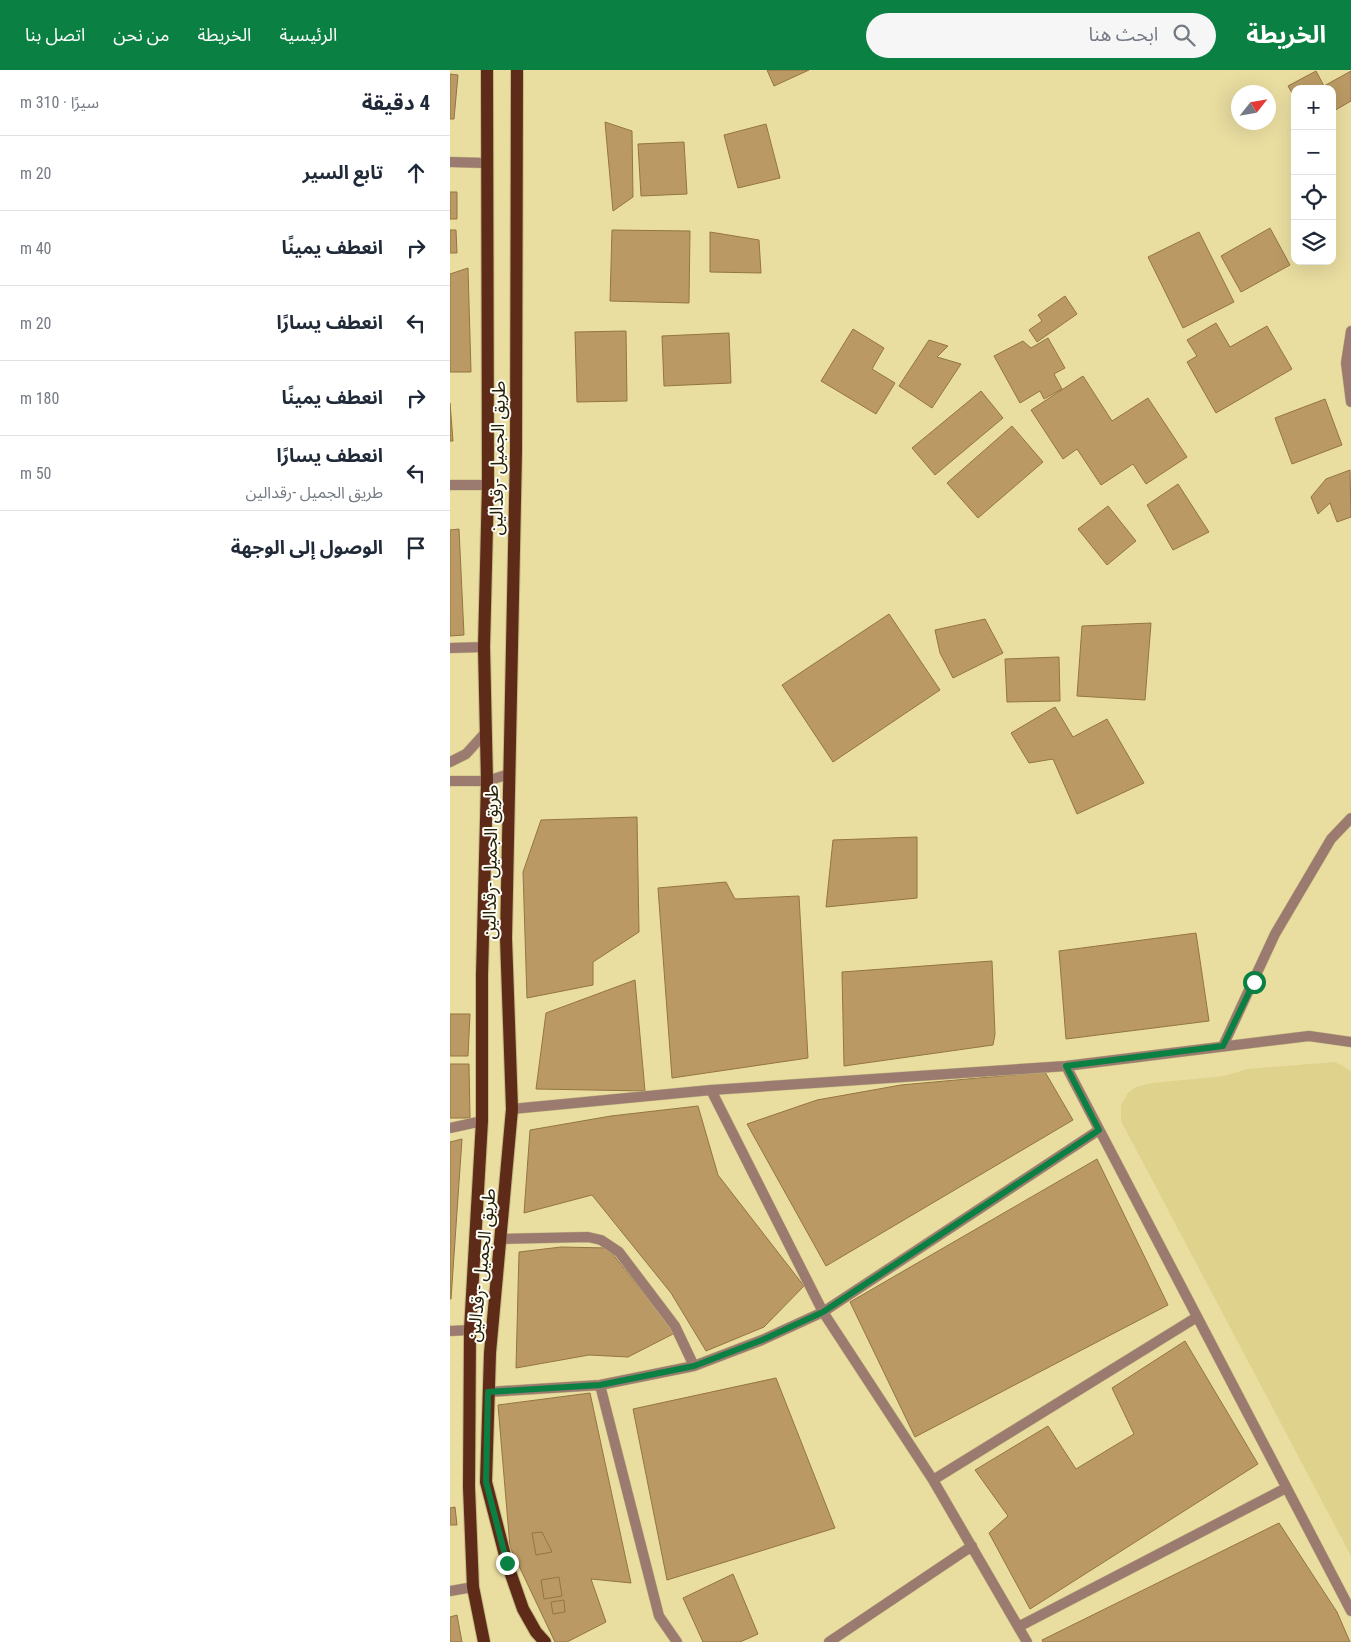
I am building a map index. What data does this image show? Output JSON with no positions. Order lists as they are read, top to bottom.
{
  "streets": {
    "main road": ["طريق الجميل -رقدالين"]
  },
  "north": "top right",
  "page": {
    "header": "الخريطة",
    "search": "ابحث هنا",
    "nav": [
      "الرئيسية",
      "الخريطة",
      "من نحن",
      "اتصل بنا"
    ],
    "heading": ["4 دقيقة", "سيرًا · 310 m"],
    "map_buttons": ["+", "−"],
    "list": [
      ["تابع السير", "20 m"],
      ["انعطف يمينًا", "40 m"],
      ["انعطف يسارًا", "20 m"],
      ["انعطف يمينًا", "180 m"],
      ["انعطف يسارًا", "طريق الجميل -رقدالين", "50 m"],
      "الوصول إلى الوجهة"
    ]
  }
}
